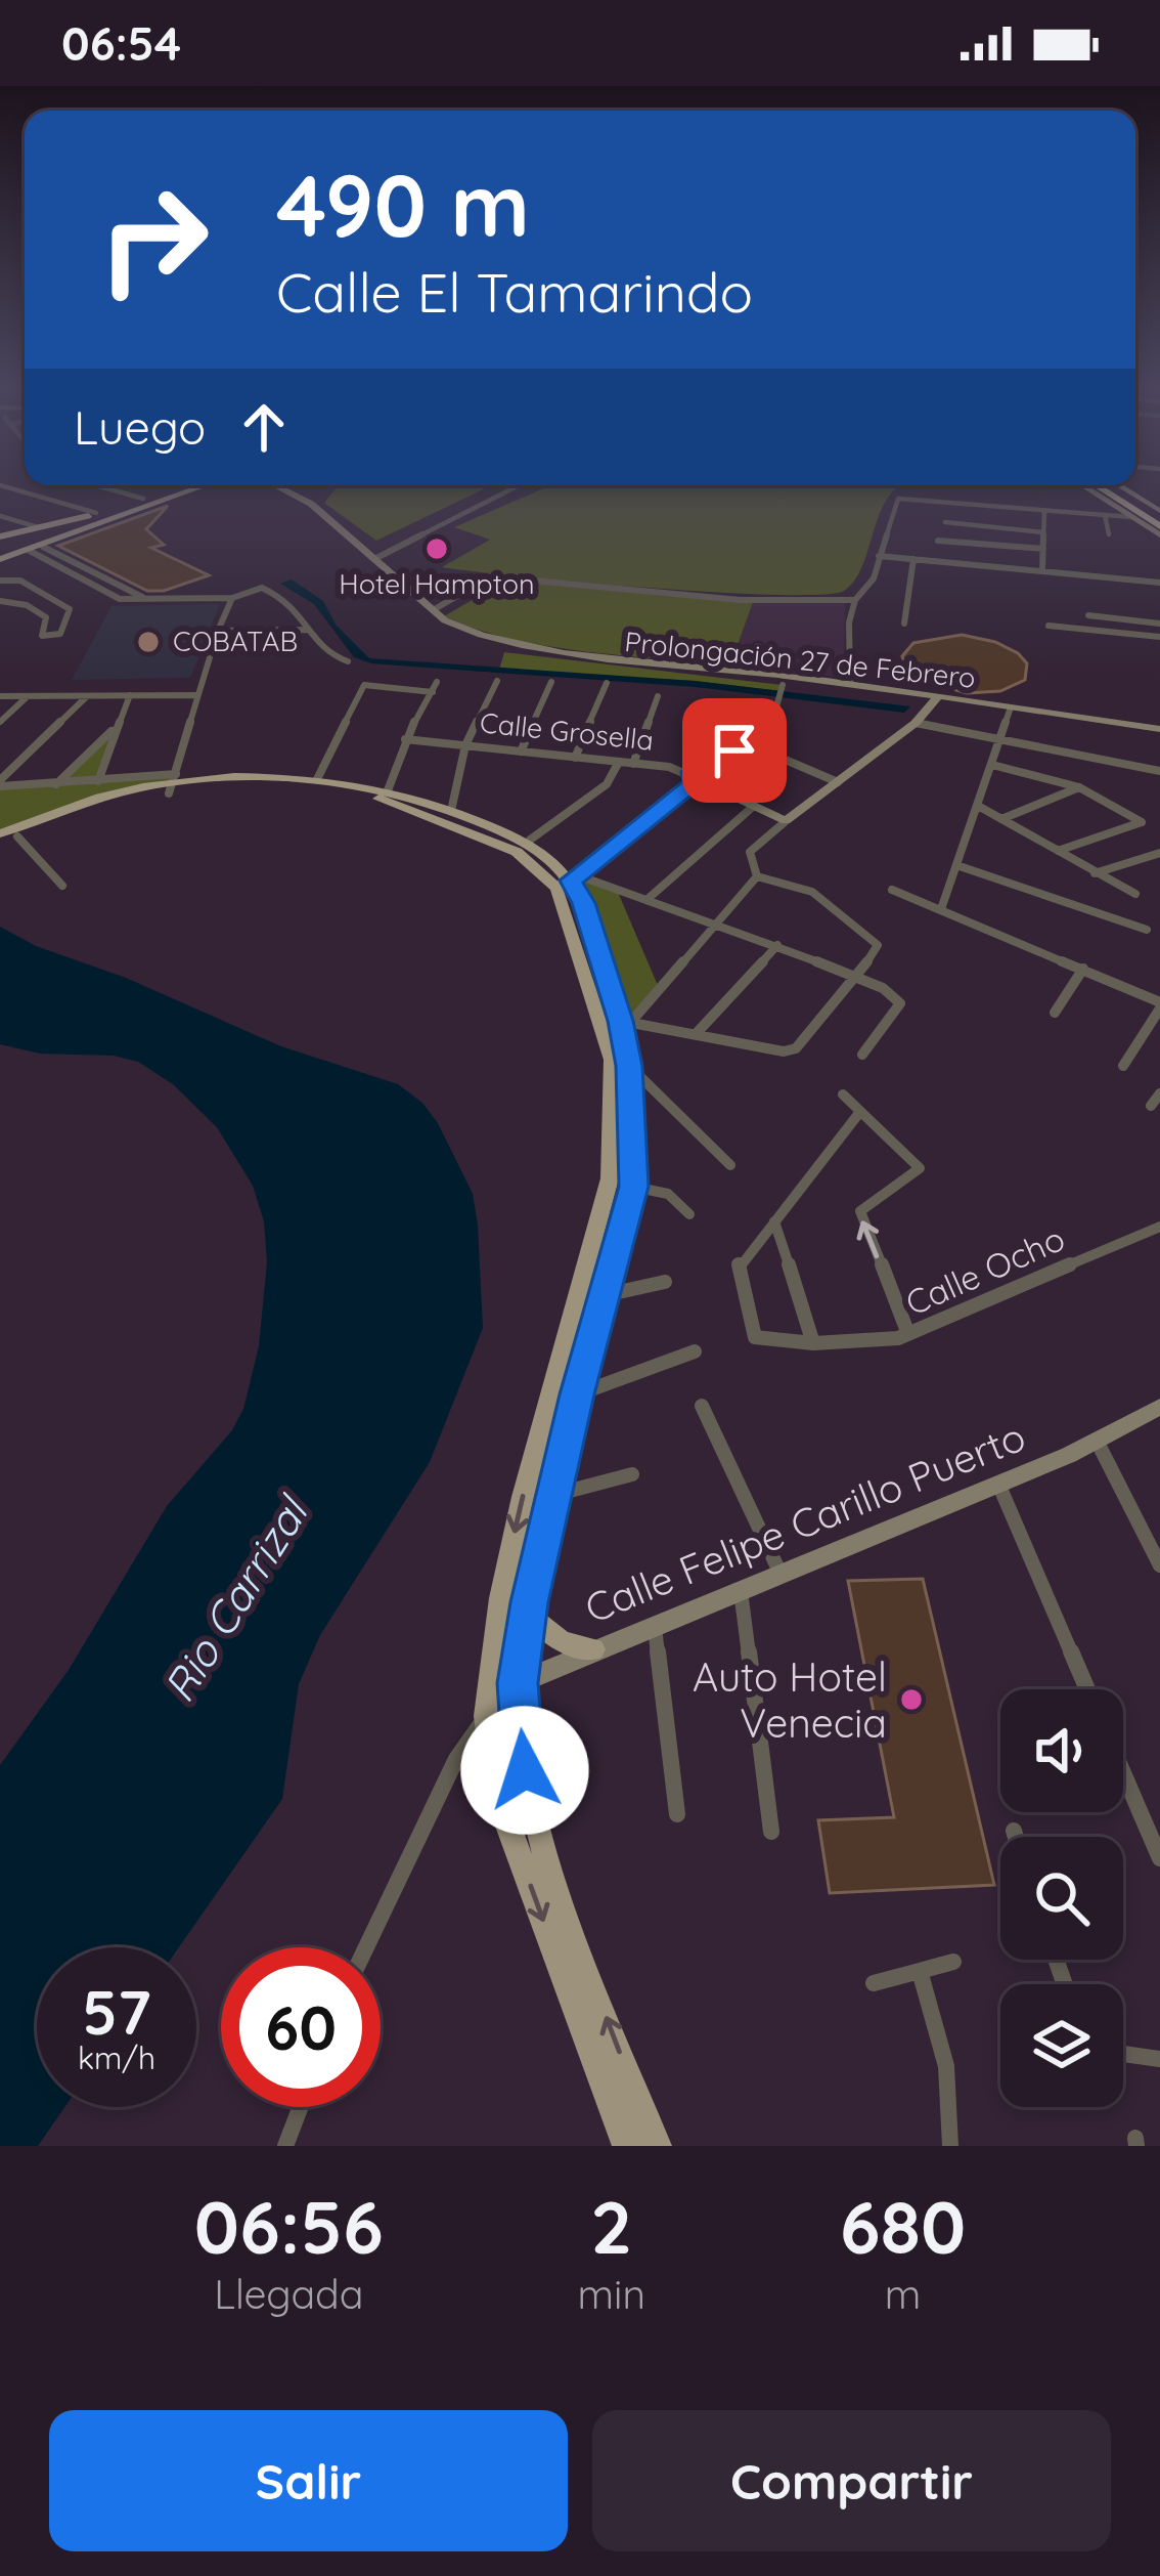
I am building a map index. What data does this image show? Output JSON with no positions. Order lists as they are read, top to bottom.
{
  "streets": {
    "main road": ["Prolongación 27 de Febrero", "Calle Grosella", "Calle Felipe Carillo Puerto"],
    "street": ["Calle Ocho"]
  },
  "water": ["Rio Carrizal"],
  "places": ["Hotel Hampton", "COBATAB", "Auto Hotel Venecia"],
  "page": {
    "status": "06:54",
    "turn": ["490 m", "Calle El Tamarindo"],
    "then": "Luego",
    "speed": "57 km/h",
    "limit": "60",
    "eta": [
      "06:56",
      "Llegada",
      "2",
      "min",
      "680",
      "m"
    ],
    "buttons": ["Salir", "Compartir"]
  }
}
